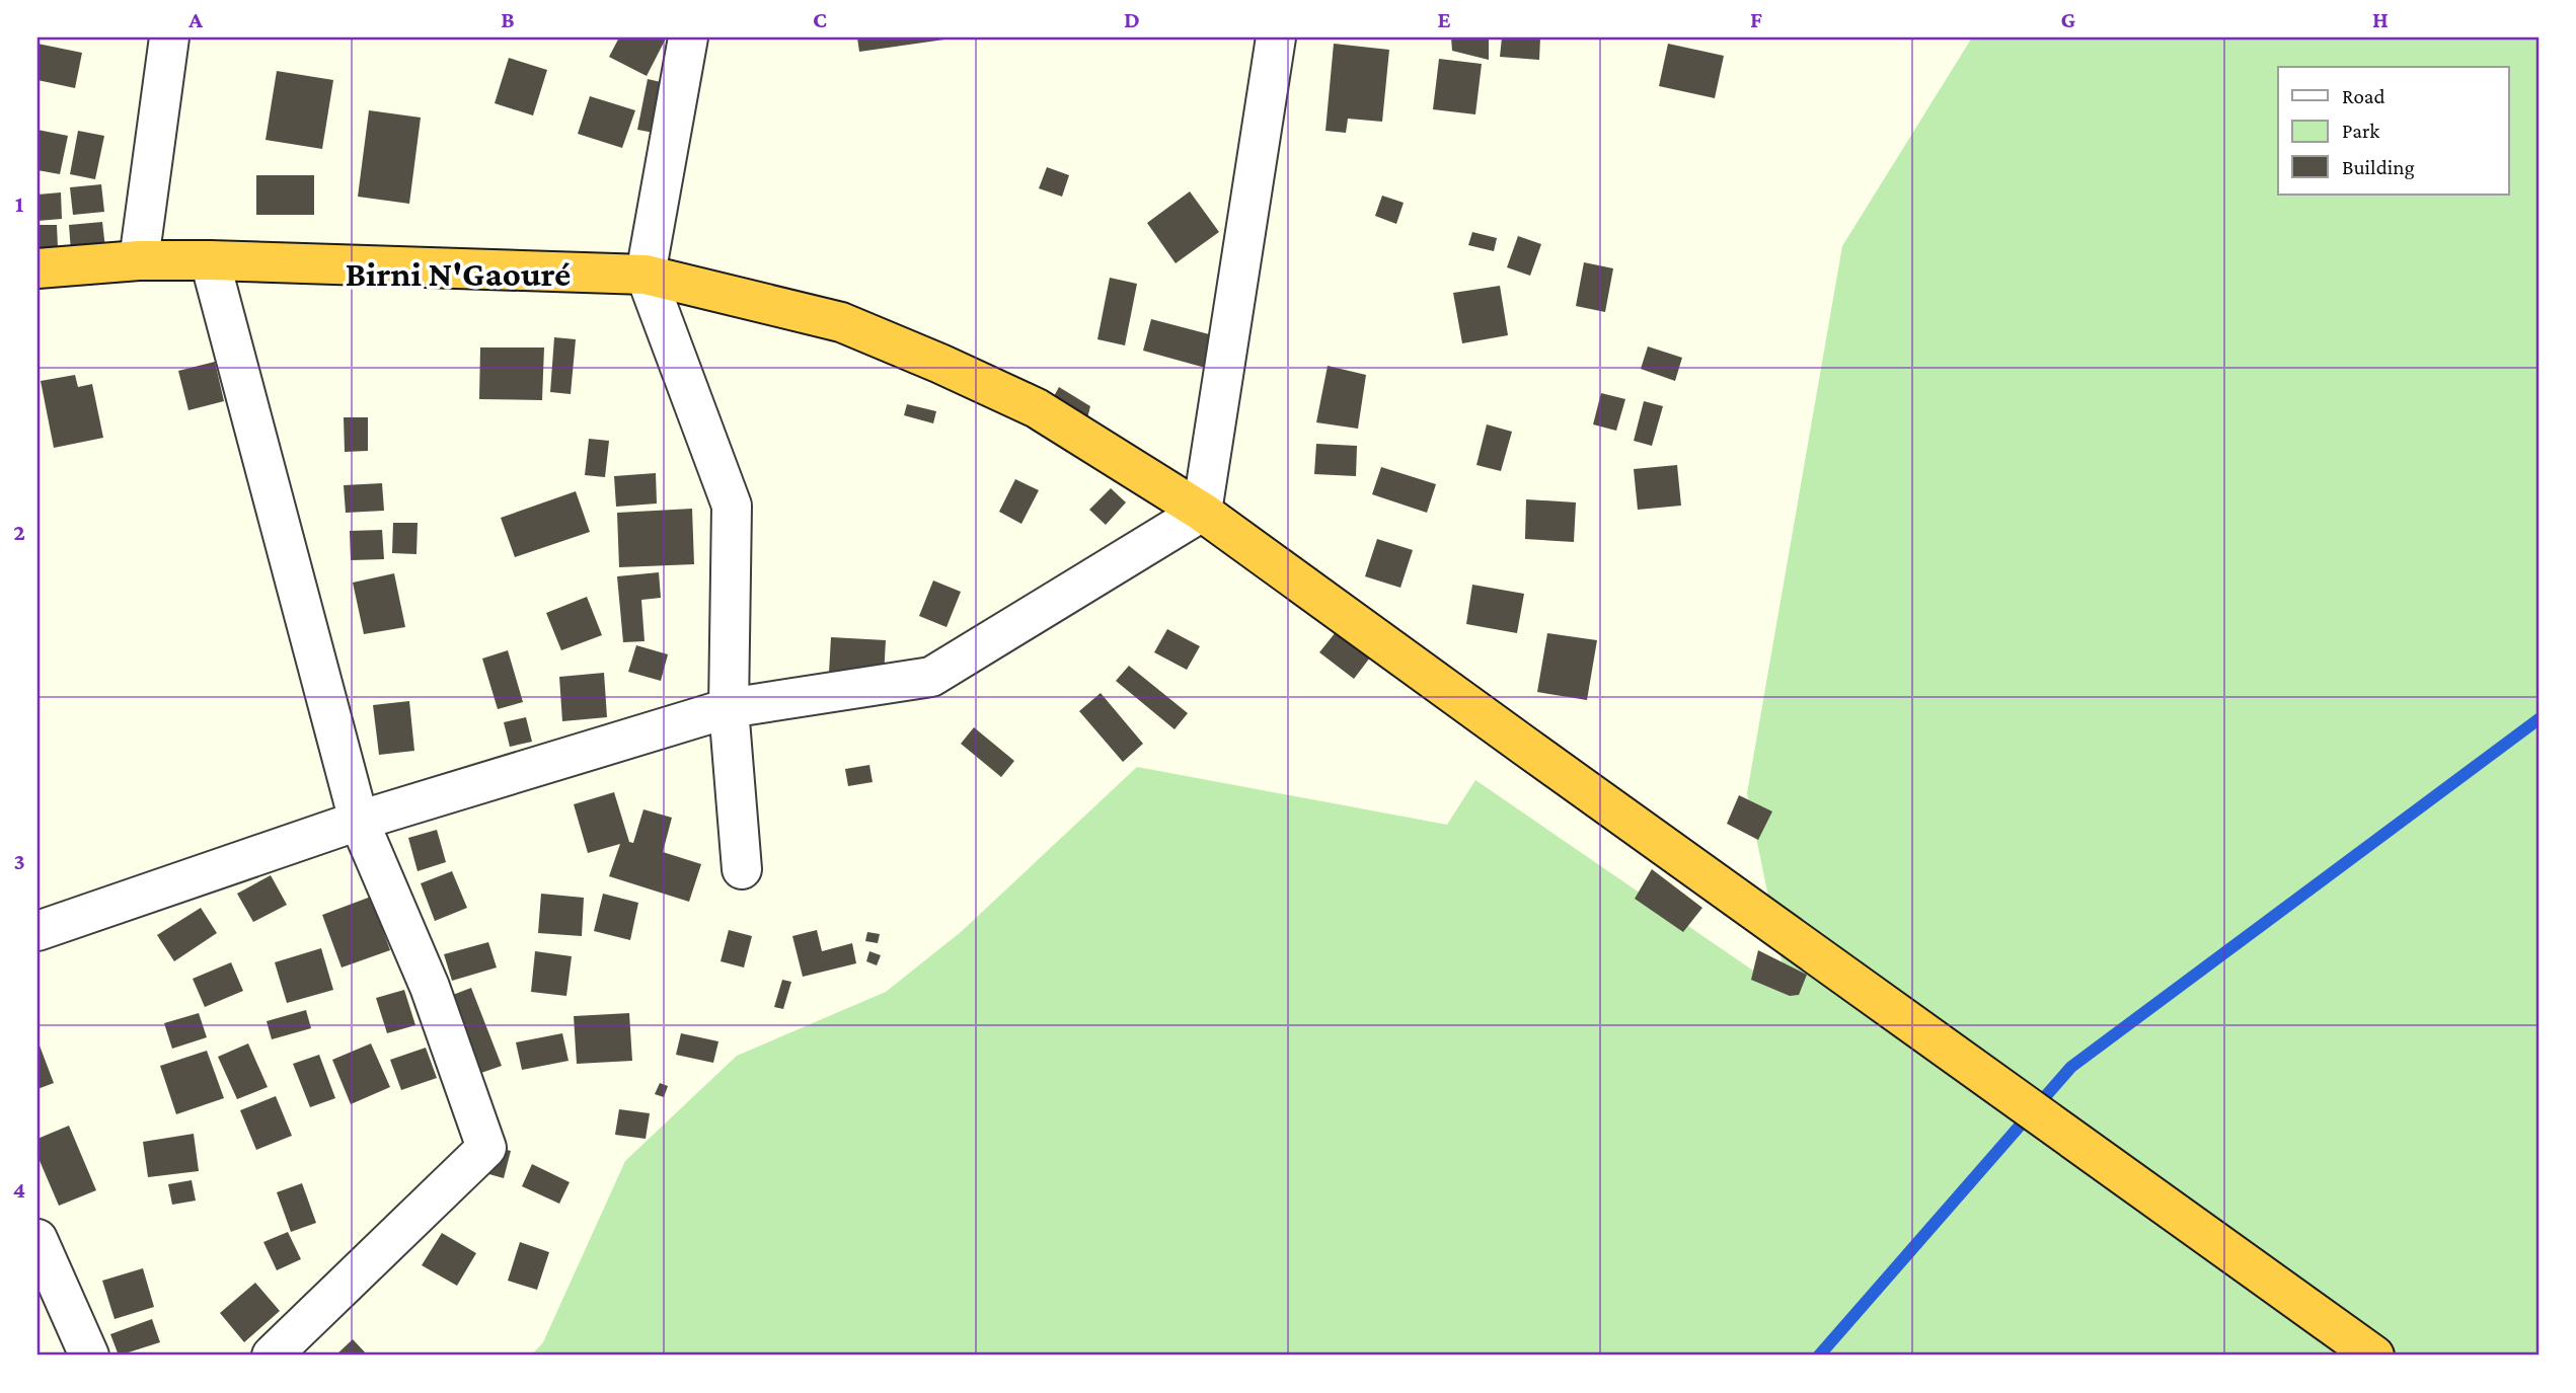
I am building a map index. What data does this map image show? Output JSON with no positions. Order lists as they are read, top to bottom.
{
  "districts": ["Birni N'Gaouré"],
  "legend": ["Road", "Park", "Building"],
  "grid": {
    "columns": [
      "A",
      "B",
      "C",
      "D",
      "E",
      "F",
      "G",
      "H"
    ],
    "rows": [
      "1",
      "2",
      "3",
      "4"
    ]
  }
}
